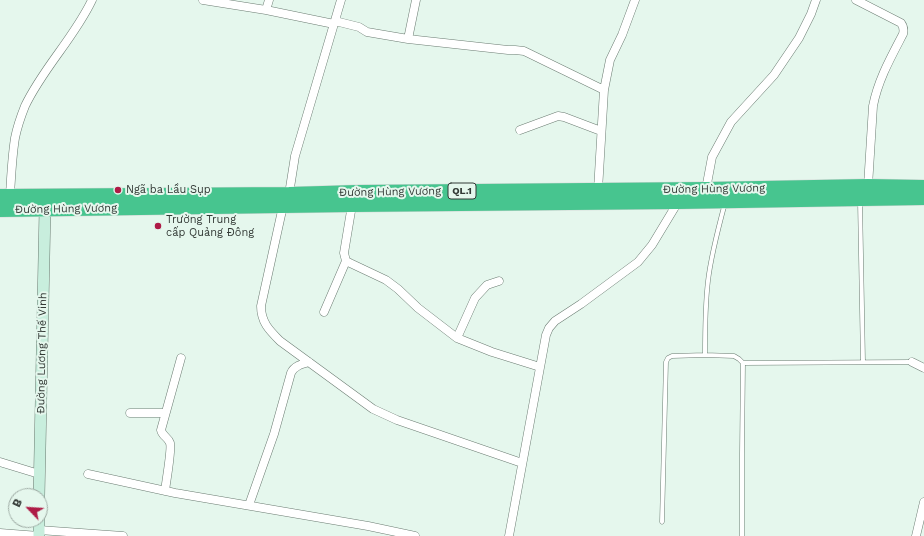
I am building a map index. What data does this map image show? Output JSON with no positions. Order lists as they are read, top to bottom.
{
  "streets": {
    "highway": ["Đường Hùng Vương", "QL.1"],
    "street": ["Đường Lương Thế Vinh"]
  },
  "crossings": [
    ["Đường Hùng Vương", "Đường Lương Thế Vinh"]
  ],
  "places": ["Ngã ba Lầu Sụp", "Trường Trung cấp Quảng Đông"],
  "north": "top left"
}
